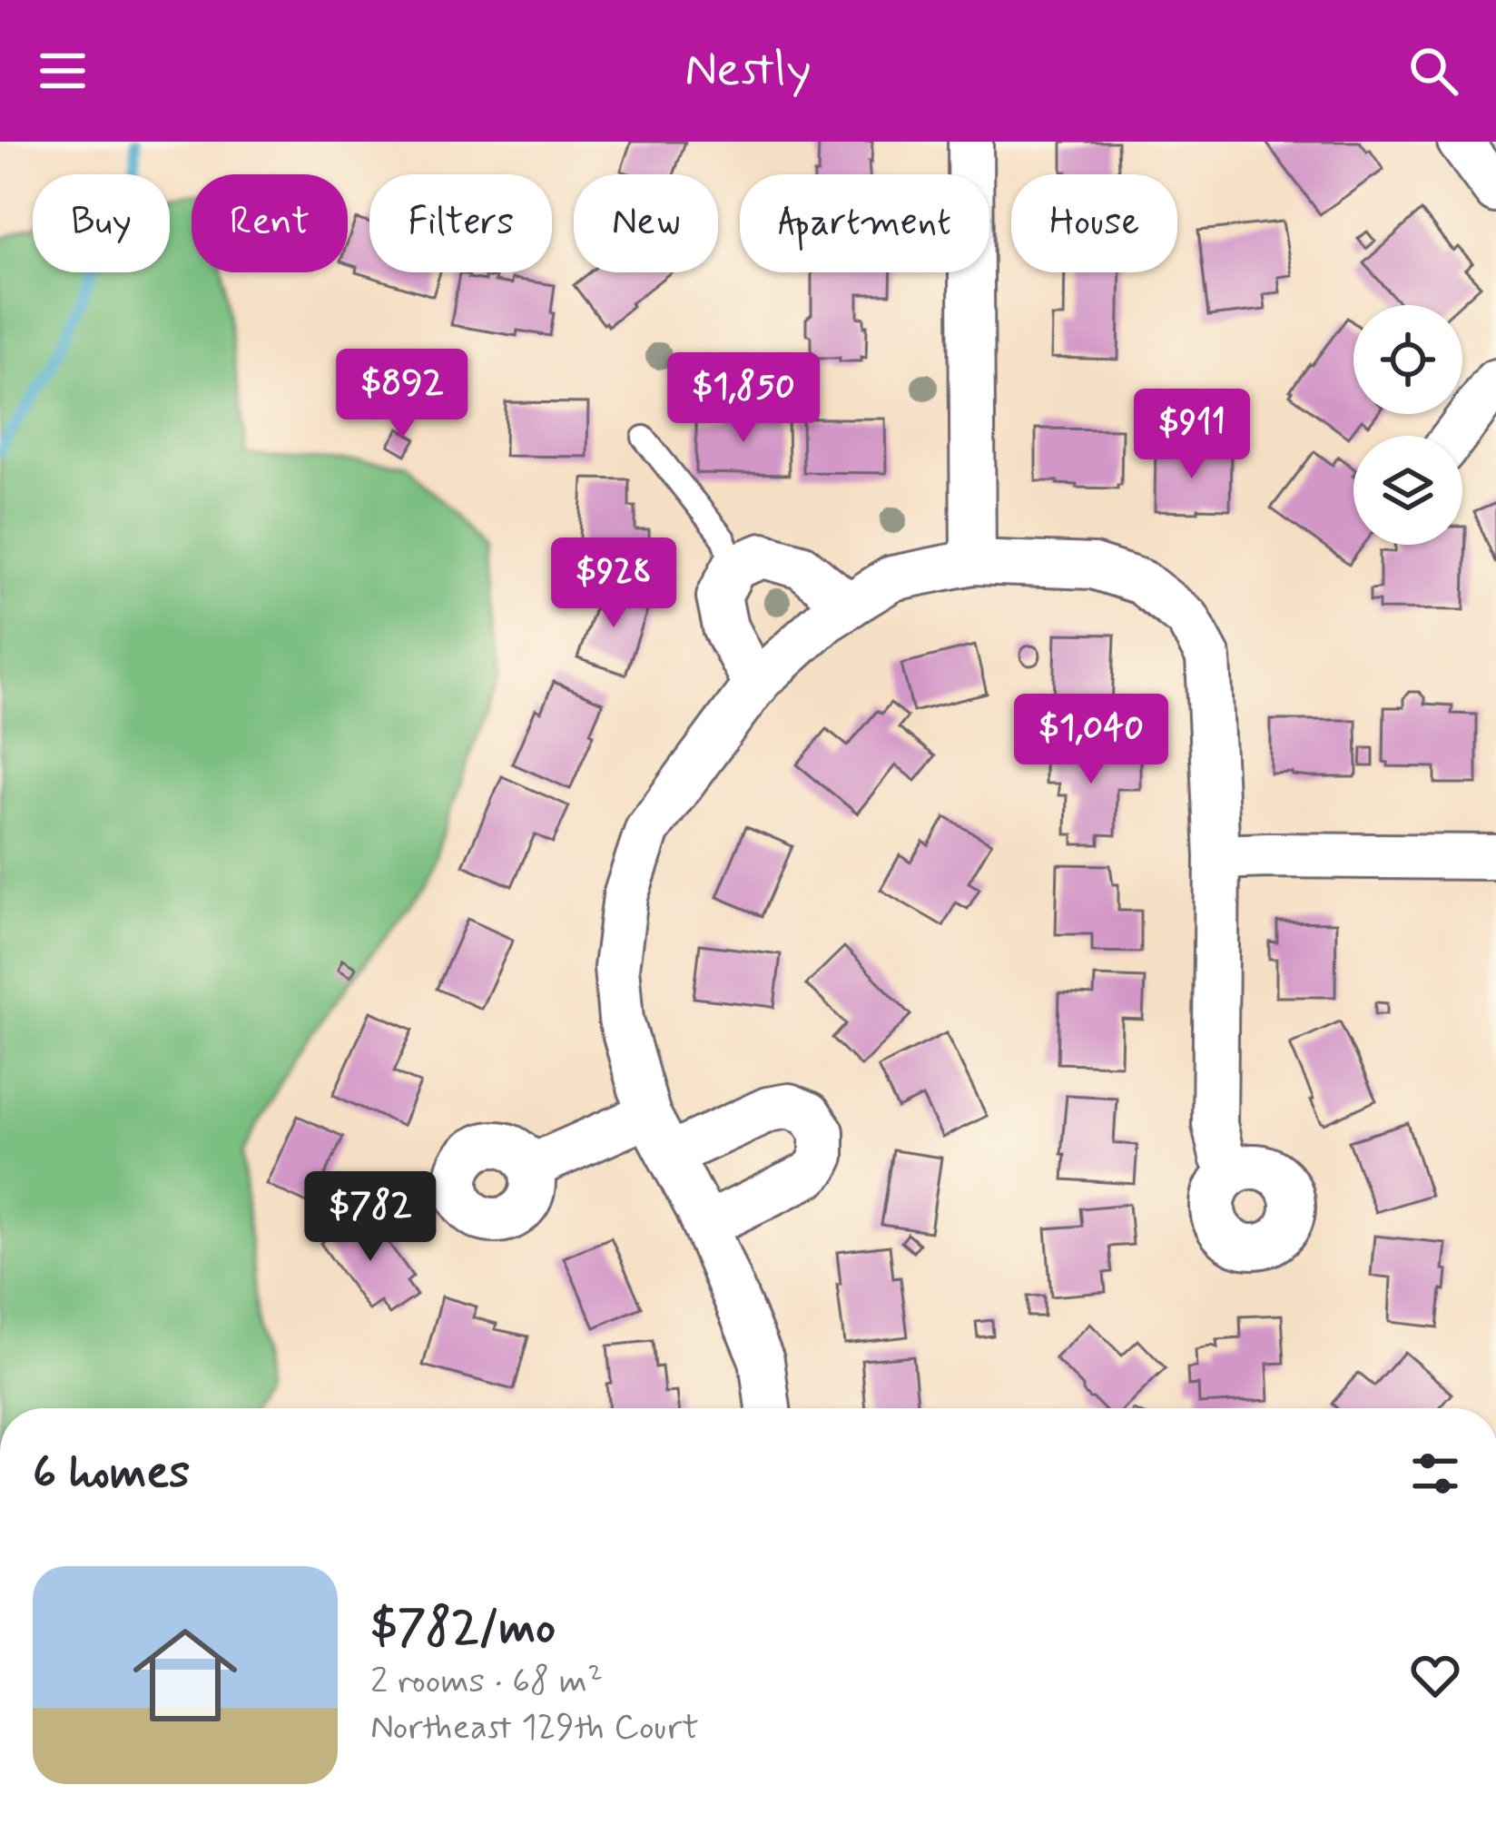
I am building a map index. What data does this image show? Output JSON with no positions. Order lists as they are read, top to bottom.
{
  "page": {
    "header": "Nestly",
    "chip": [
      "Buy",
      "Rent",
      "Filters",
      "New",
      "Apartment",
      "House"
    ],
    "price": [
      "$892",
      "$1,850",
      "$911",
      "$928",
      "$1,040",
      "$782"
    ],
    "heading": "6 homes",
    "list": [
      {
        "name": "$782/mo",
        "note": "2 rooms · 68 m² · Northeast 129th Court"
      }
    ]
  }
}
